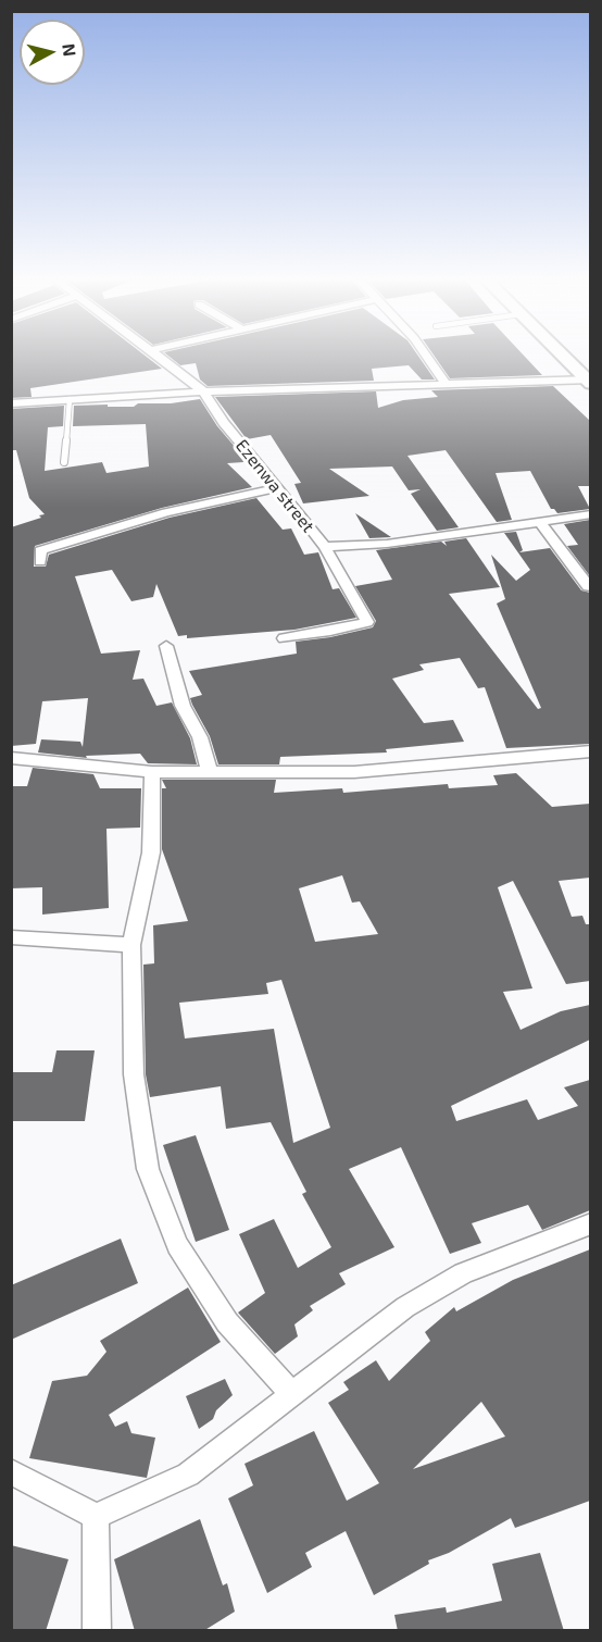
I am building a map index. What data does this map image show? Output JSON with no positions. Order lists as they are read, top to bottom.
{
  "streets": {
    "street": ["Ezenwa street"]
  },
  "north": "right"
}
